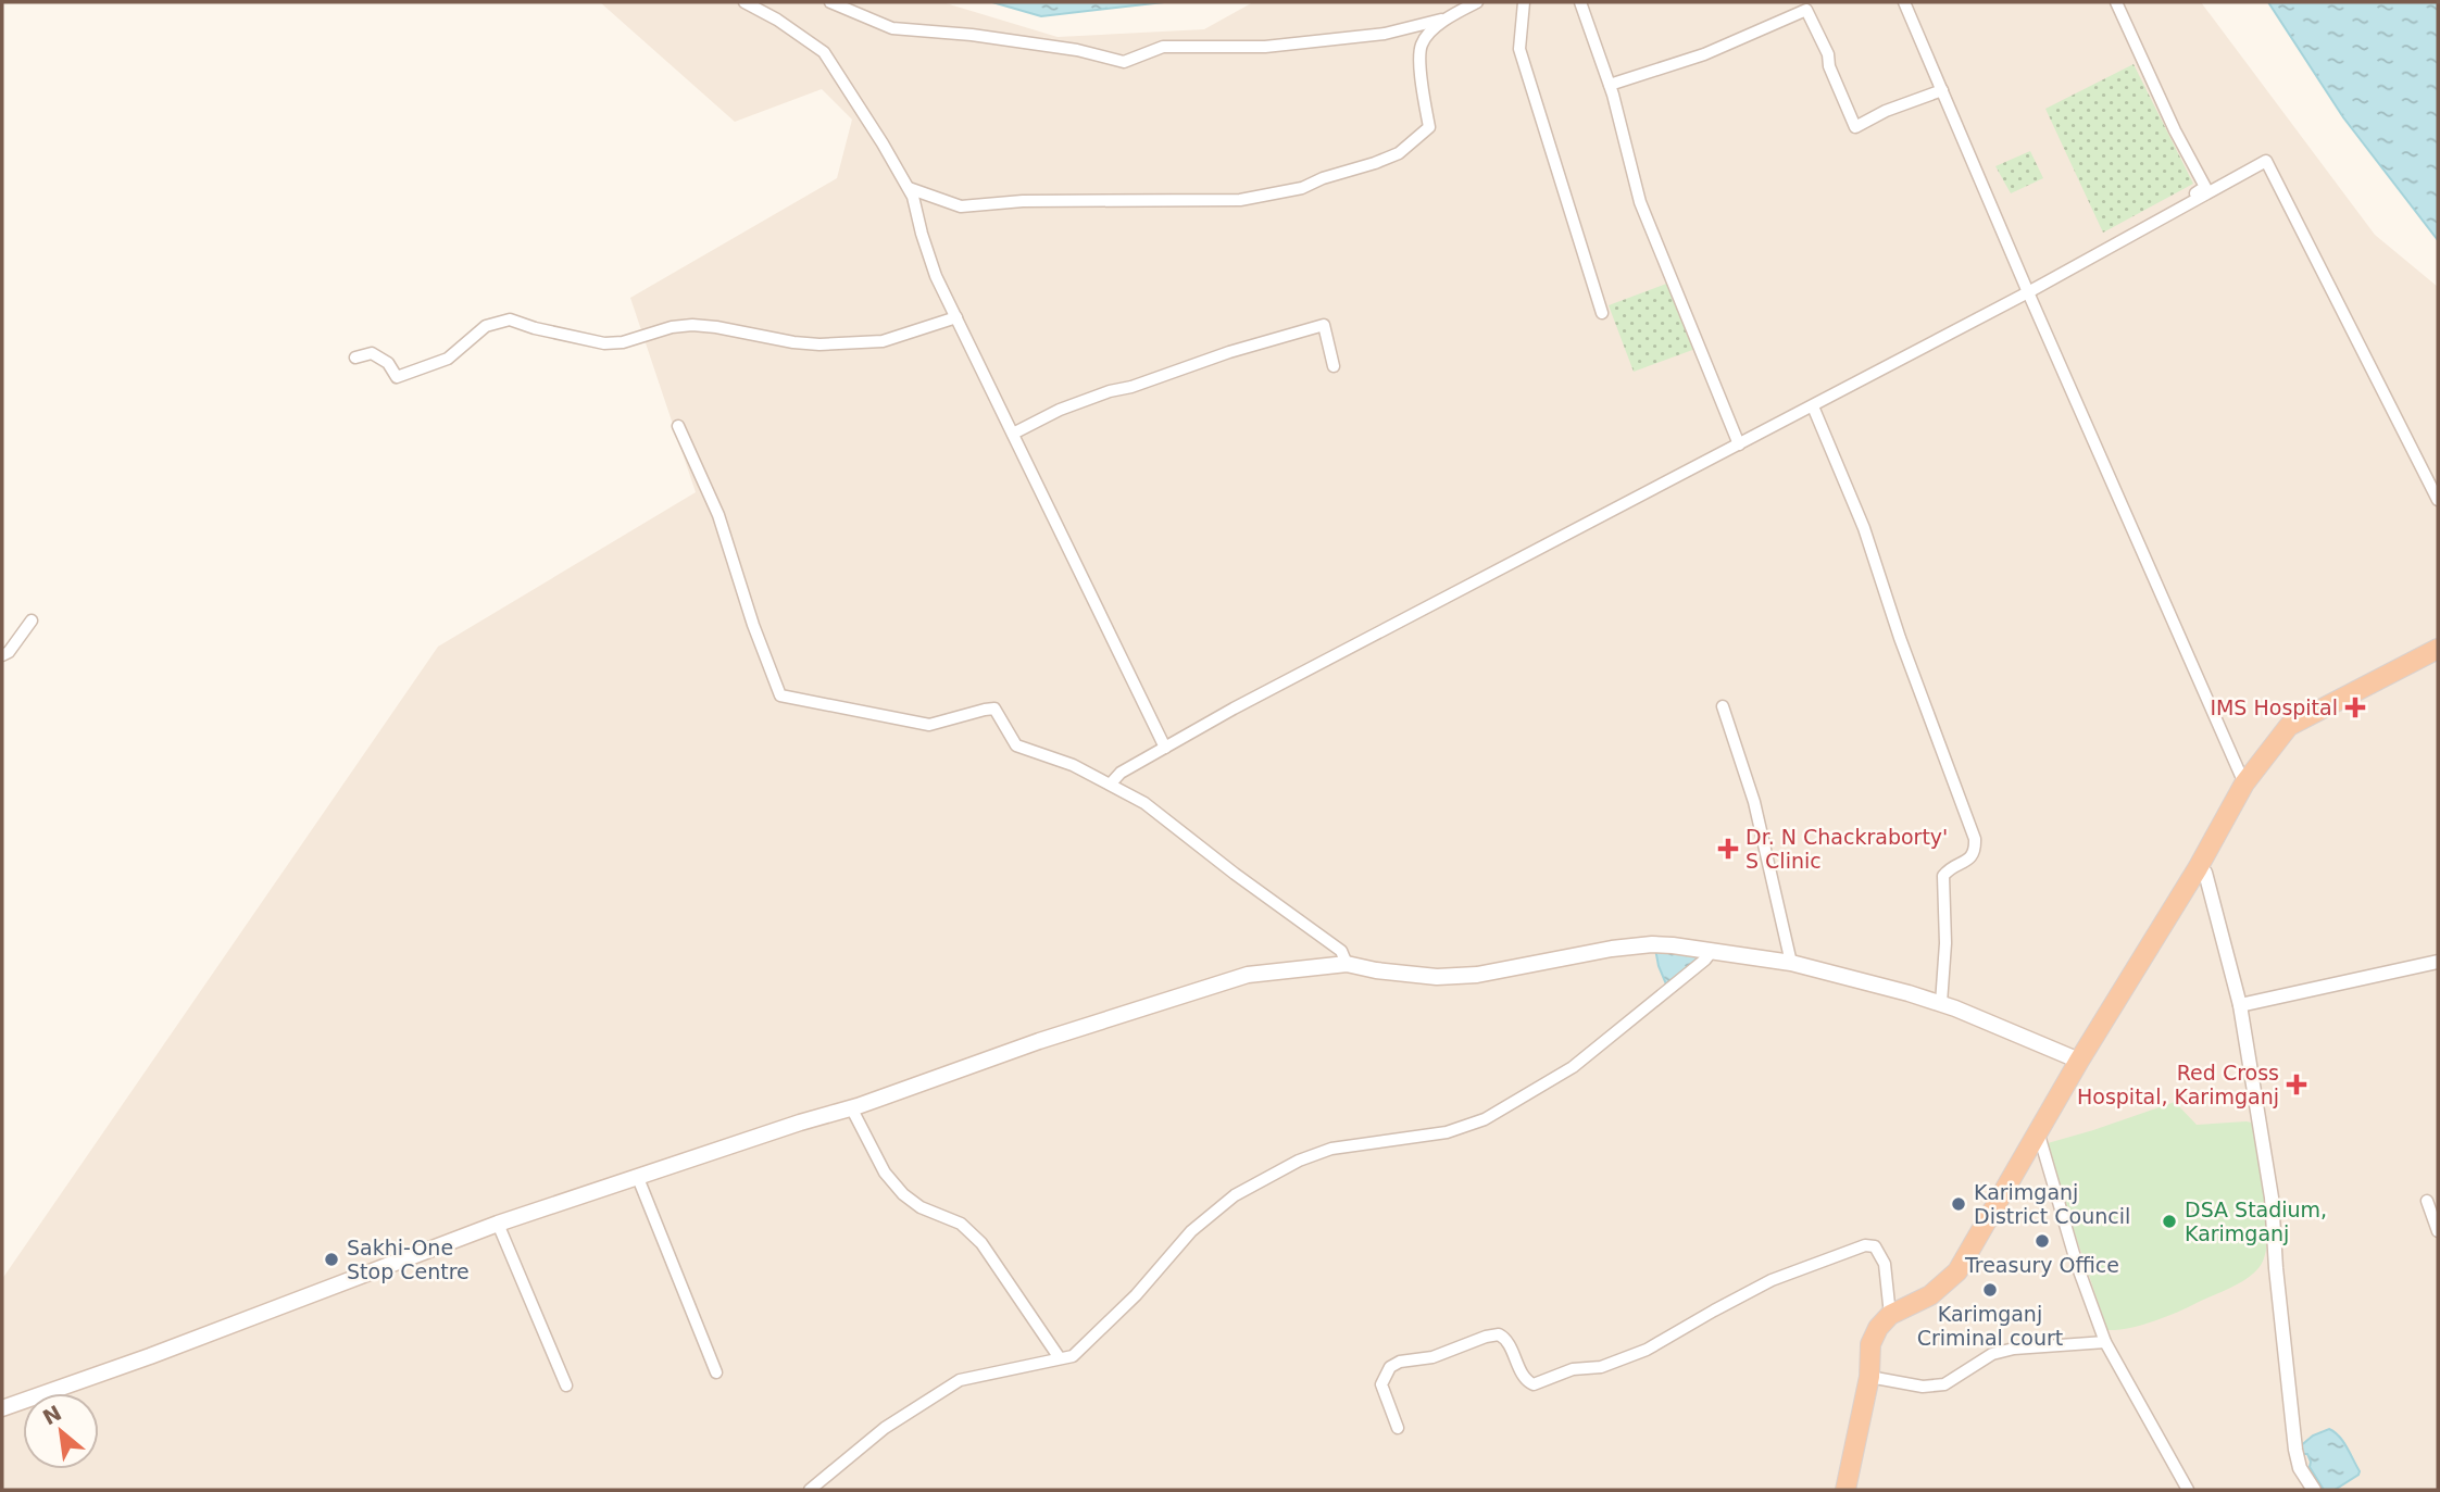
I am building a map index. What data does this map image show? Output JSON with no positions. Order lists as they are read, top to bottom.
{
  "places": {
    "health": ["IMS Hospital", "Dr. N Chackraborty' S Clinic", "Red Cross Hospital, Karimganj"],
    "other": [
      "Karimganj District Council",
      "DSA Stadium, Karimganj",
      "Treasury Office",
      "Sakhi-One Stop Centre",
      "Karimganj Criminal court"
    ]
  },
  "north": "top left"
}
